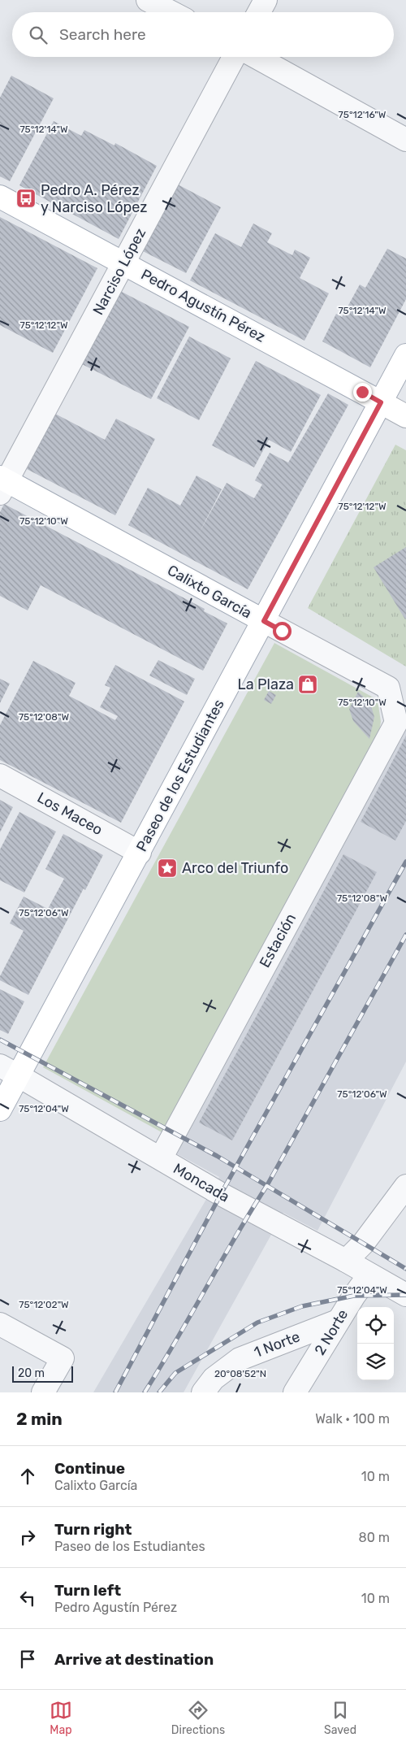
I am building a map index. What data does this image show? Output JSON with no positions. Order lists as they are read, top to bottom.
{
  "streets": {
    "main road": ["Pedro Agustín Pérez", "Calixto García", "Paseo de los Estudiantes"],
    "street": [
      "Narciso López",
      "Los Maceo",
      "Estación",
      "Moncada",
      "2 Norte",
      "1 Norte"
    ]
  },
  "crossings": [
    ["Narciso López", "Pedro Agustín Pérez"],
    ["Narciso López", "Calixto García"],
    ["Pedro Agustín Pérez", "Paseo de los Estudiantes"],
    ["Calixto García", "Paseo de los Estudiantes"],
    ["Calixto García", "Estación"],
    ["Paseo de los Estudiantes", "Los Maceo"],
    ["Paseo de los Estudiantes", "Moncada"],
    ["Estación", "Moncada"],
    ["Moncada", "2 Norte"],
    ["2 Norte", "1 Norte"]
  ],
  "places": {
    "bus stop": ["Pedro A. Pérez y Narciso López"],
    "shop": ["La Plaza"],
    "place": ["Arco del Triunfo"]
  },
  "scale_bar": "20 m",
  "page": {
    "search": "Search here",
    "scale": "20 m",
    "heading": ["2 min", "Walk · 100 m"],
    "list": [
      ["Continue", "Calixto García", "10 m"],
      ["Turn right", "Paseo de los Estudiantes", "80 m"],
      ["Turn left", "Pedro Agustín Pérez", "10 m"],
      "Arrive at destination"
    ],
    "nav": ["Map", "Directions", "Saved"]
  },
  "coordinates": [
    "75°12'16\"W",
    "75°12'14\"W",
    "75°12'12\"W",
    "75°12'10\"W",
    "75°12'08\"W",
    "75°12'06\"W",
    "75°12'04\"W",
    "75°12'02\"W",
    "20°08'52\"N"
  ]
}
